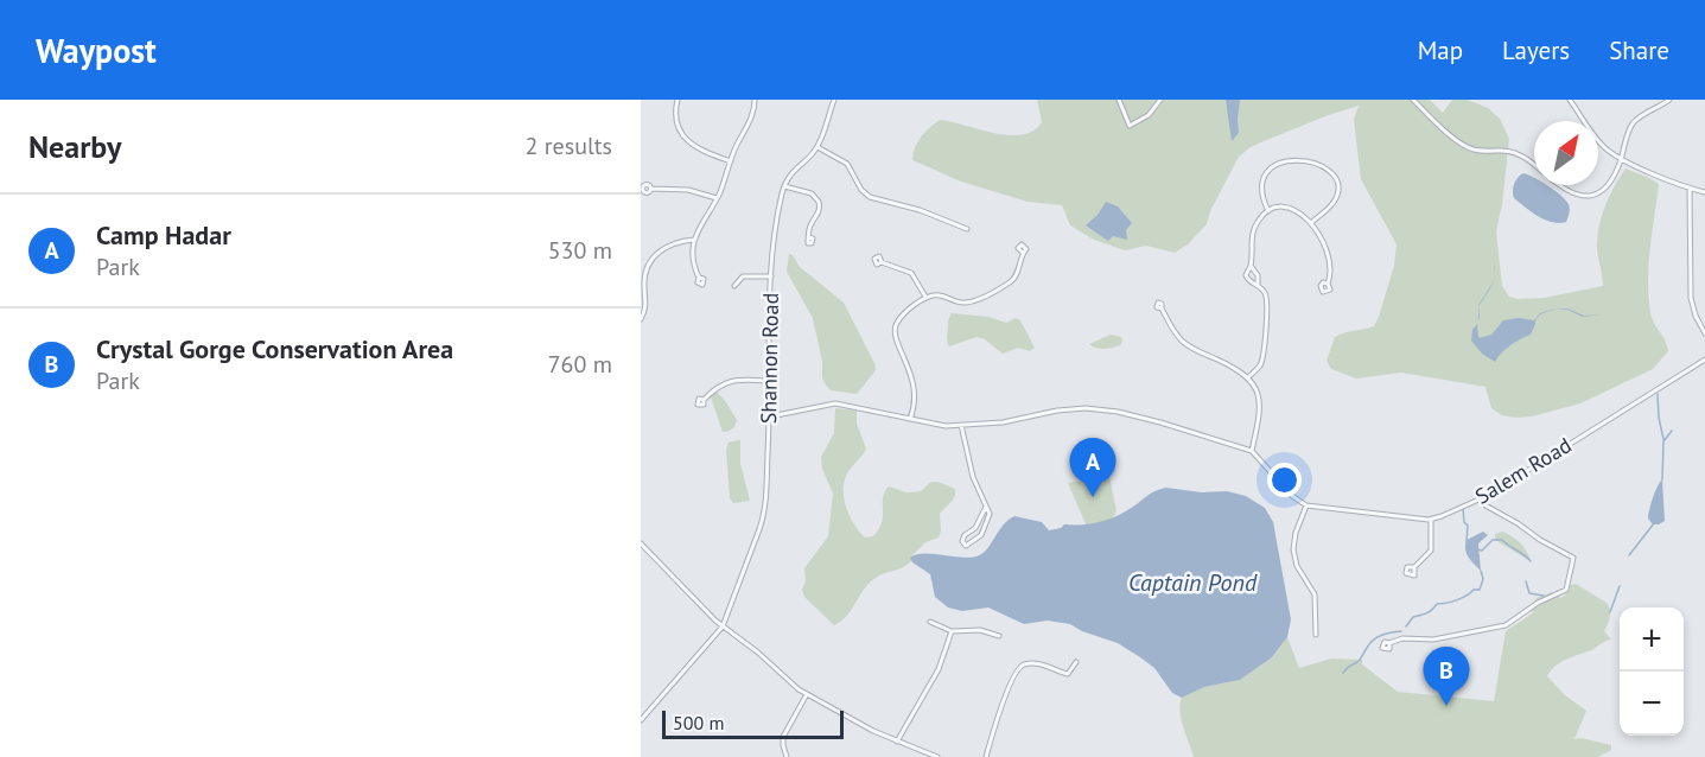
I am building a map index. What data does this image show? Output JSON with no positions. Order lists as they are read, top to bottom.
{
  "streets": {
    "street": ["Shannon Road", "Salem Road"]
  },
  "water": ["Captain Pond"],
  "scale_bar": "500 m",
  "north": "top right",
  "page": {
    "header": "Waypost",
    "nav": ["Map", "Layers", "Share"],
    "heading": ["Nearby", "2 results"],
    "list": [
      {
        "mark": "A",
        "name": "Camp Hadar",
        "note": "Park",
        "value": "530 m"
      },
      {
        "mark": "B",
        "name": "Crystal Gorge Conservation Area",
        "note": "Park",
        "value": "760 m"
      }
    ],
    "pins": ["A", "B"],
    "map_buttons": ["+", "−"],
    "scale": "500 m"
  }
}
